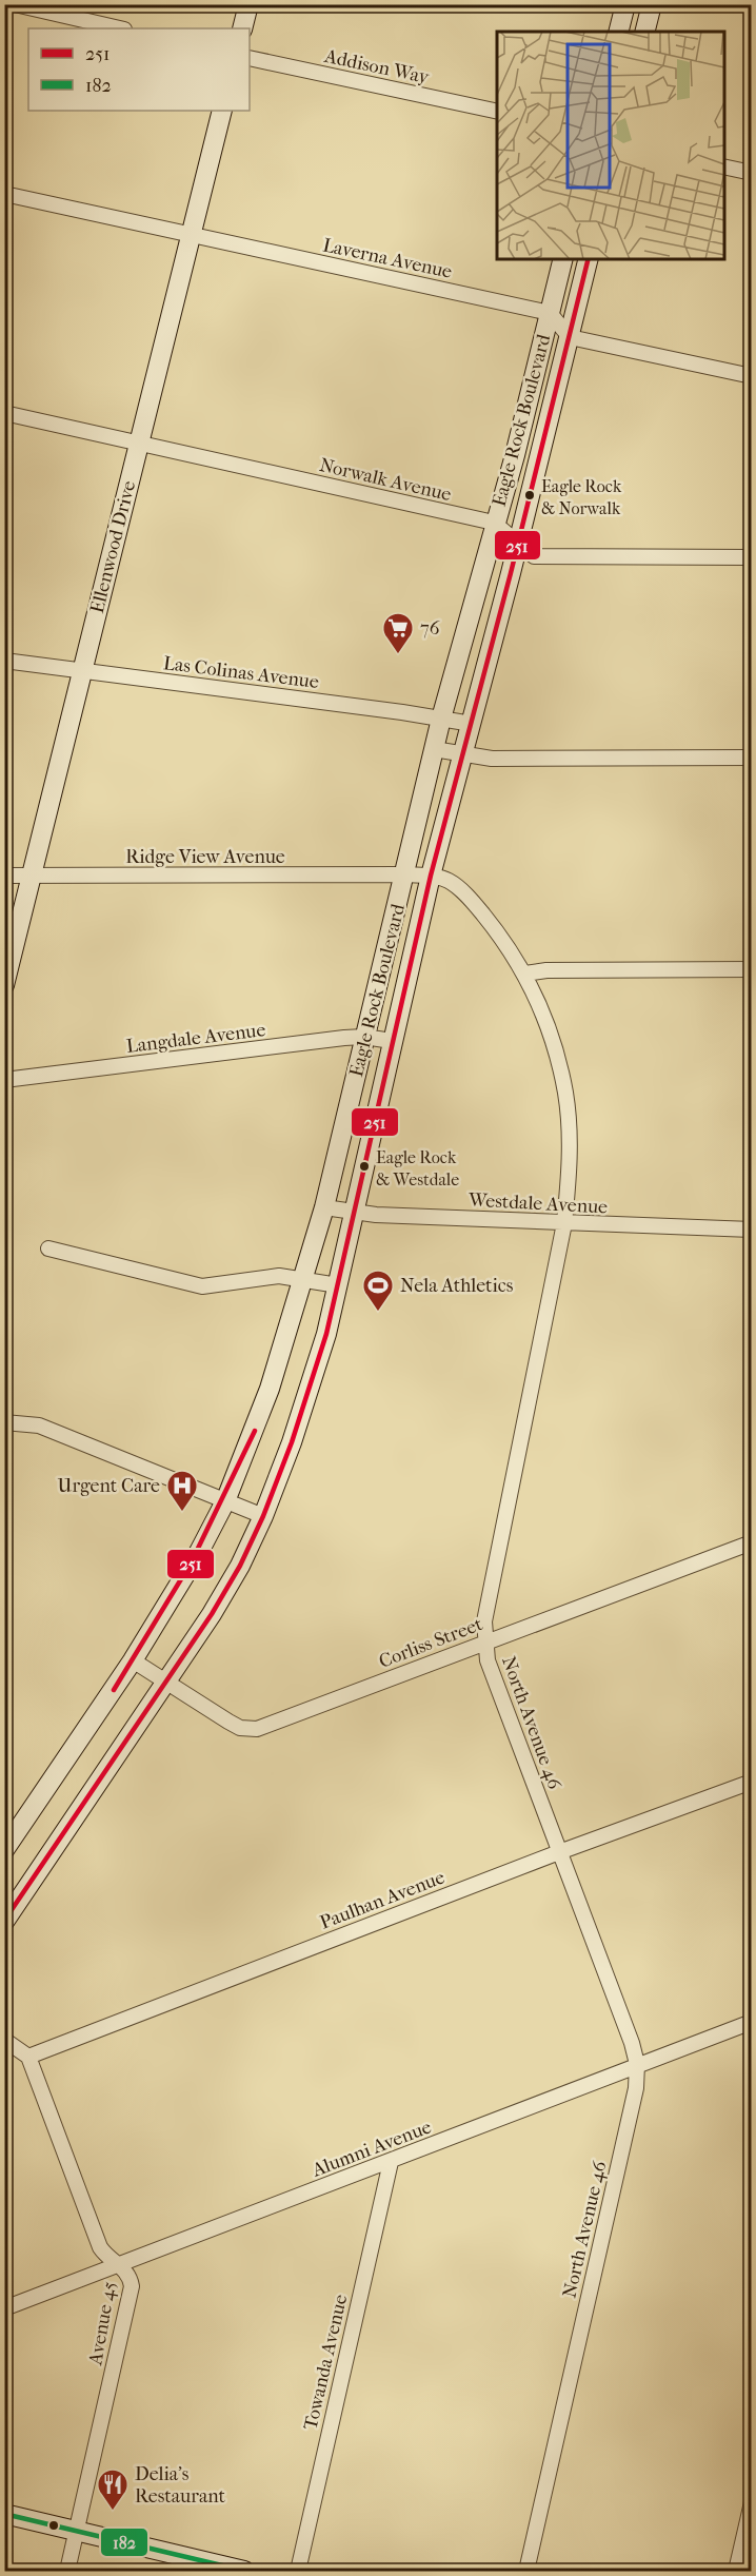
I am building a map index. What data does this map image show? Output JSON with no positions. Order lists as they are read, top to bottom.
{
  "streets": {
    "main road": ["Eagle Rock Boulevard", "Ellenwood Drive"],
    "street": [
      "Addison Way",
      "Laverna Avenue",
      "Norwalk Avenue",
      "Las Colinas Avenue",
      "Ridge View Avenue",
      "Langdale Avenue",
      "Westdale Avenue",
      "Corliss Street",
      "North Avenue 46",
      "Paulhan Avenue",
      "Alumni Avenue",
      "Avenue 45",
      "Towanda Avenue"
    ]
  },
  "crossings": [
    ["Laverna Avenue", "Eagle Rock Boulevard"],
    ["Laverna Avenue", "Ellenwood Drive"],
    ["Eagle Rock Boulevard", "Norwalk Avenue"],
    ["Eagle Rock Boulevard", "Las Colinas Avenue"],
    ["Eagle Rock Boulevard", "Ridge View Avenue"],
    ["Eagle Rock Boulevard", "Langdale Avenue"],
    ["Eagle Rock Boulevard", "Westdale Avenue"],
    ["Eagle Rock Boulevard", "Corliss Street"],
    ["Eagle Rock Boulevard", "North Avenue 46"],
    ["Norwalk Avenue", "Ellenwood Drive"],
    ["Ellenwood Drive", "Las Colinas Avenue"],
    ["Ellenwood Drive", "Ridge View Avenue"],
    ["Ridge View Avenue", "North Avenue 46"],
    ["Westdale Avenue", "North Avenue 46"],
    ["Corliss Street", "North Avenue 46"],
    ["North Avenue 46", "Paulhan Avenue"],
    ["North Avenue 46", "Alumni Avenue"],
    ["Paulhan Avenue", "Avenue 45"],
    ["Alumni Avenue", "Avenue 45"],
    ["Alumni Avenue", "Towanda Avenue"]
  ],
  "places": {
    "other": ["Eagle Rock & Norwalk", "Eagle Rock & Westdale"],
    "supermarket": ["76"],
    "sports": ["Nela Athletics"],
    "hospital": ["Urgent Care"],
    "restaurant": ["Delia's Restaurant"]
  },
  "lines": ["transit line 251", "transit line 182"],
  "legend": ["251", "182"]
}
